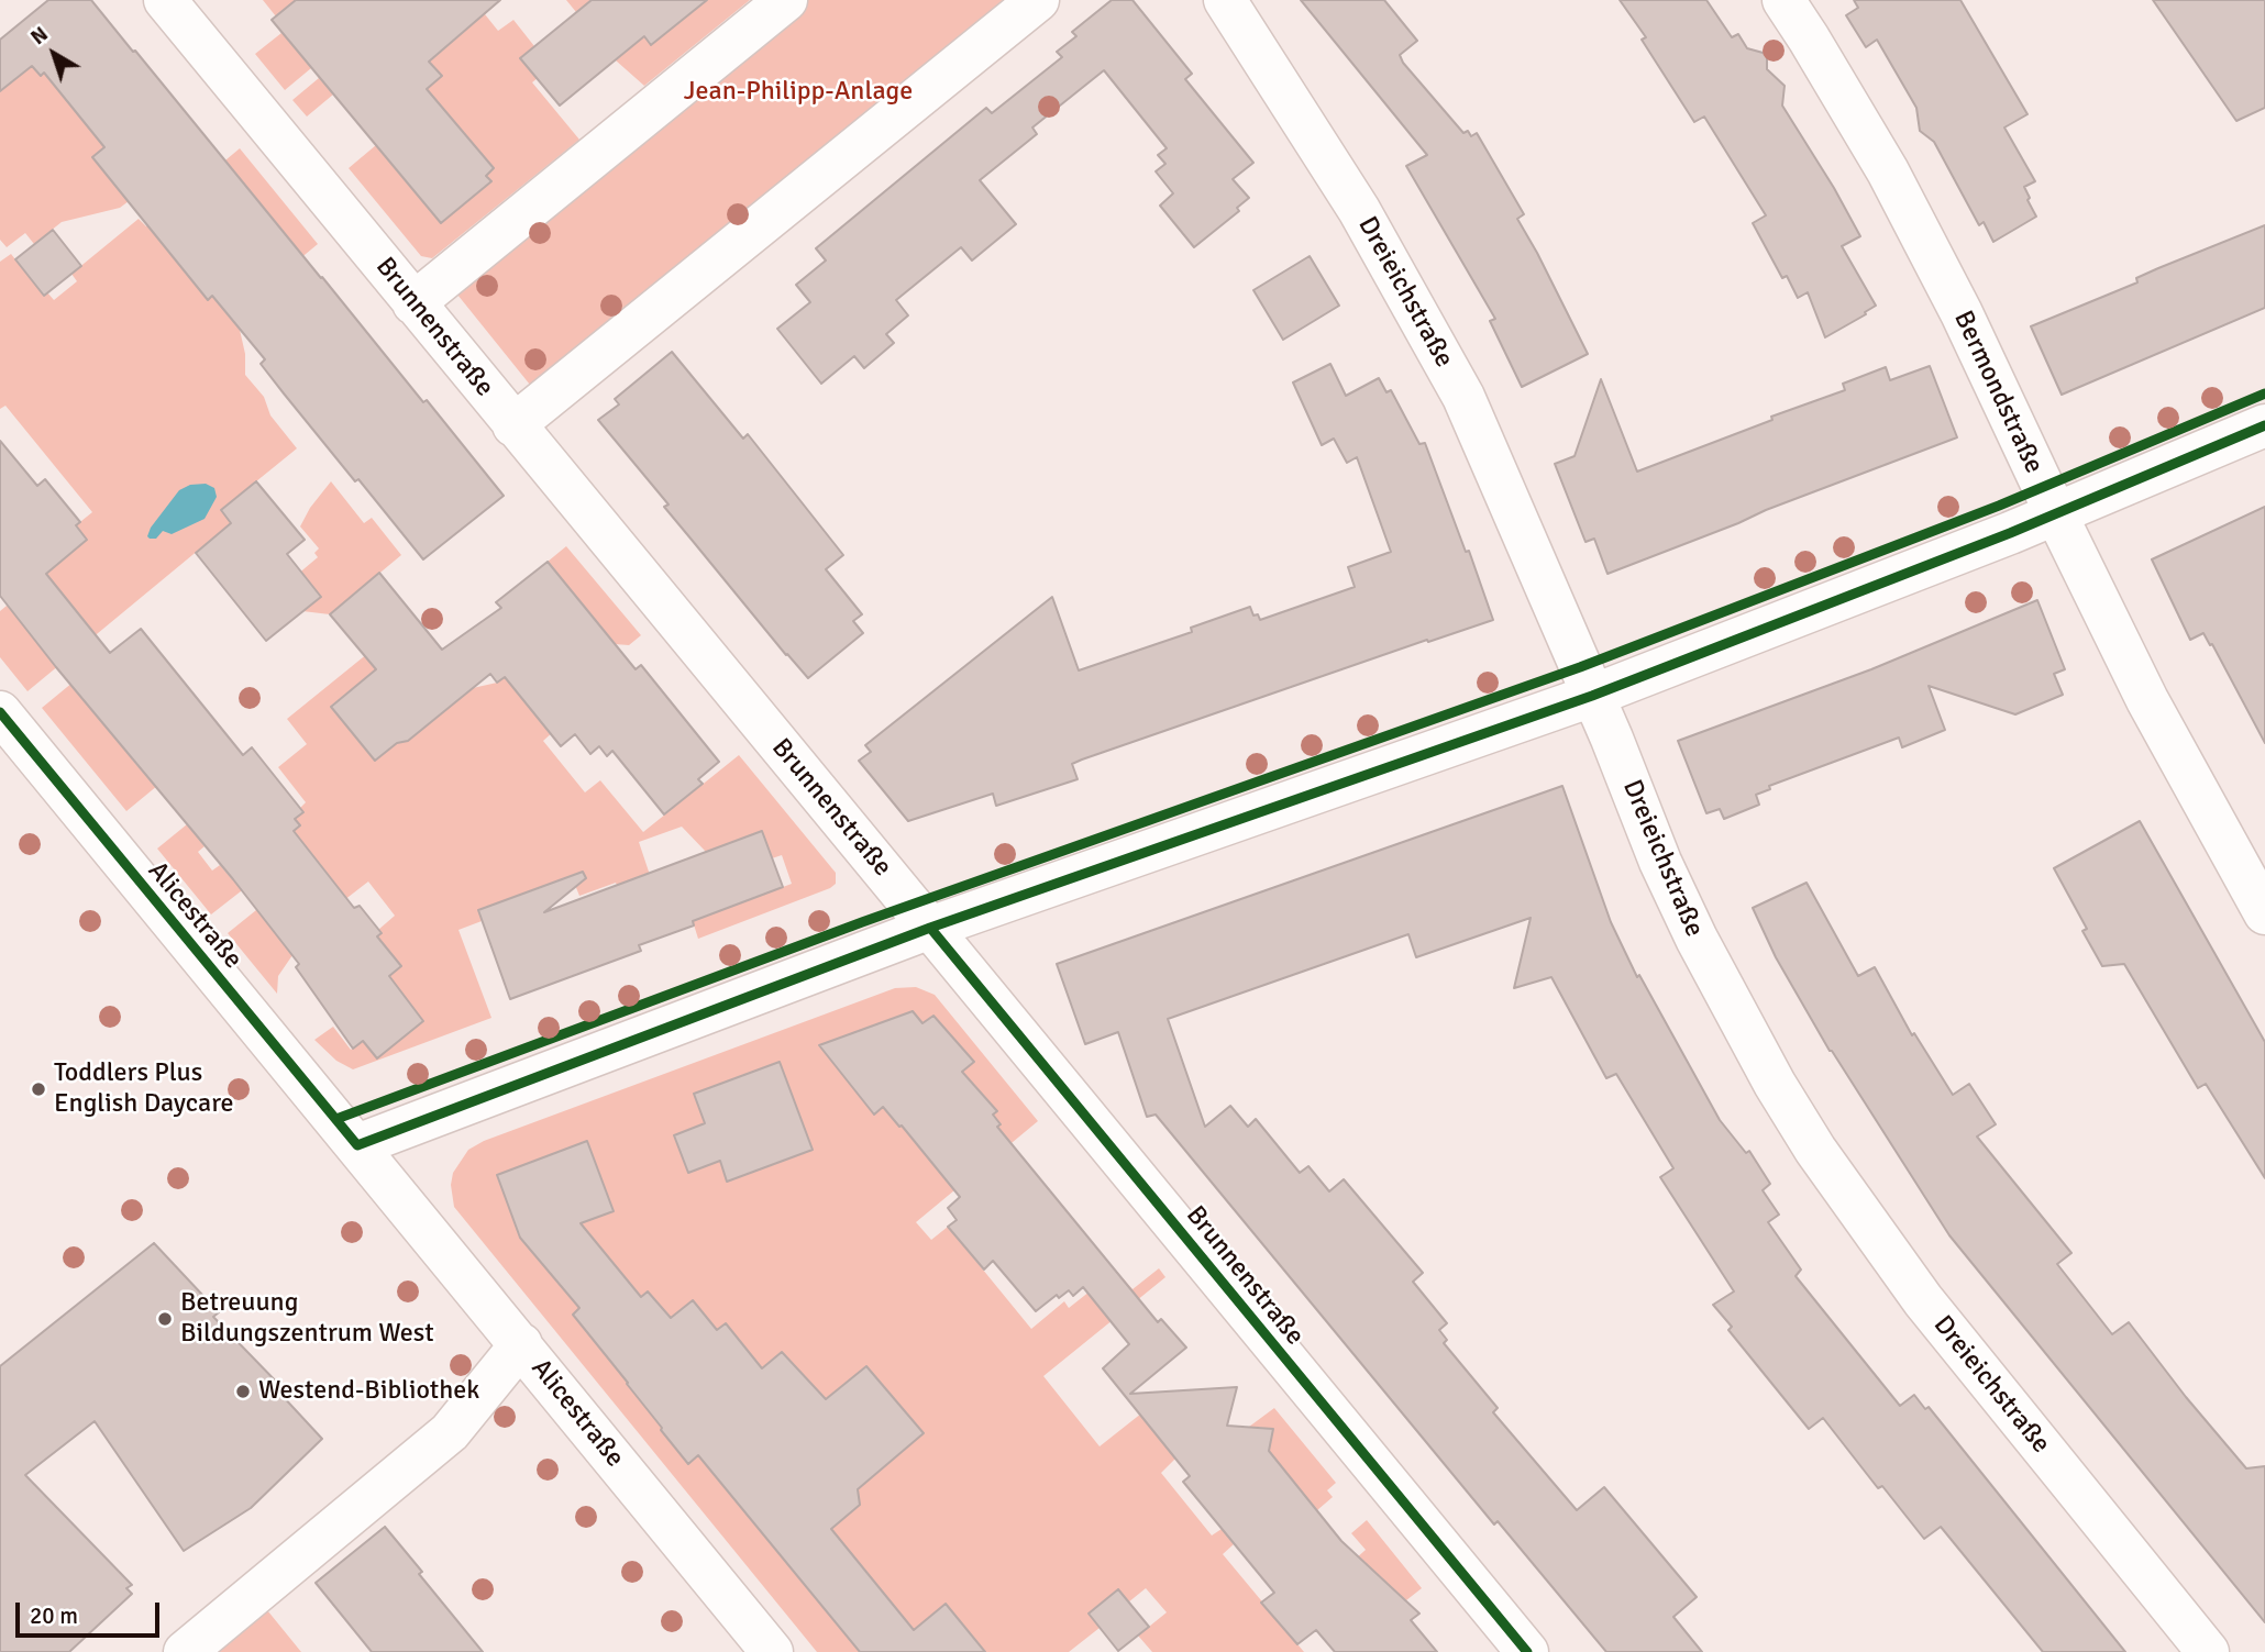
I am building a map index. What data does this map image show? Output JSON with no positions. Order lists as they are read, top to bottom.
{
  "streets": {
    "street": [
      "Dreieichstraße",
      "Brunnenstraße",
      "Bermondstraße",
      "Alicestraße"
    ]
  },
  "parks": ["Jean-Philipp-Anlage"],
  "places": ["Toddlers Plus English Daycare", "Betreuung Bildungszentrum West", "Westend-Bibliothek"],
  "scale_bar": "20 m",
  "north": "top left"
}
